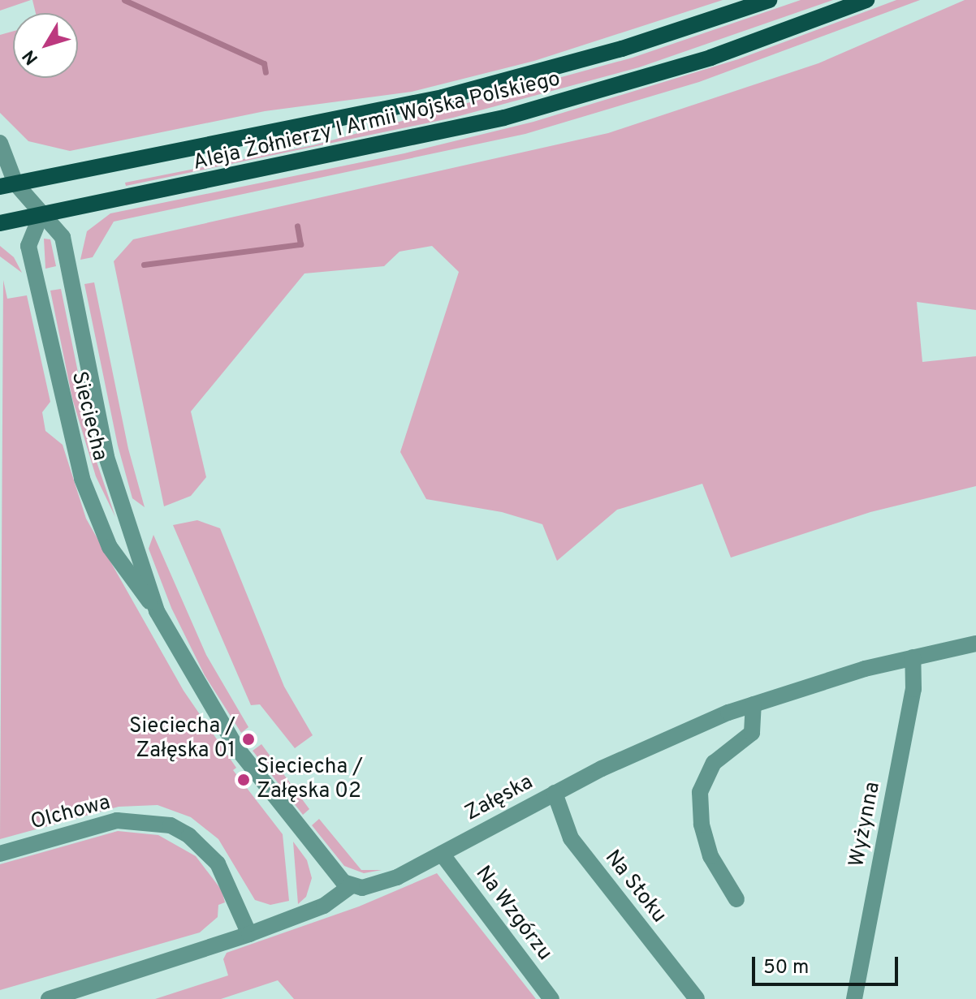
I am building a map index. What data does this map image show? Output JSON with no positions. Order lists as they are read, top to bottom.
{
  "streets": {
    "main road": ["Aleja Żołnierzy I Armii Wojska Polskiego"],
    "street": [
      "Sieciecha",
      "Załęska",
      "Olchowa",
      "Wyżynna",
      "Na Stoku",
      "Na Wzgórzu"
    ]
  },
  "crossings": [
    ["Aleja Żołnierzy I Armii Wojska Polskiego", "Sieciecha"],
    ["Sieciecha", "Załęska"],
    ["Załęska", "Wyżynna"],
    ["Załęska", "Na Stoku"],
    ["Załęska", "Na Wzgórzu"]
  ],
  "places": ["Sieciecha / Załęska 01", "Sieciecha / Załęska 02"],
  "scale_bar": "50 m",
  "north": "bottom left"
}
